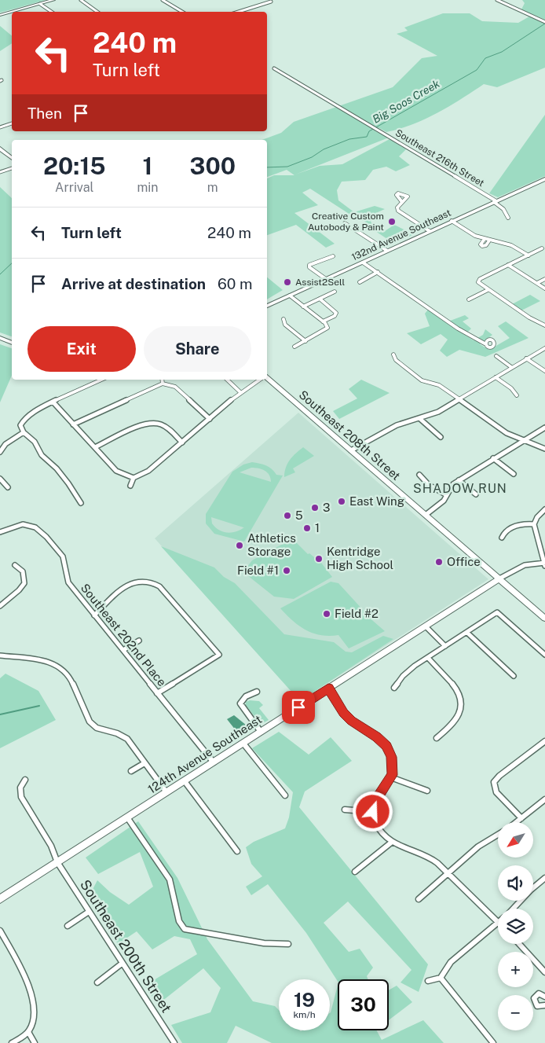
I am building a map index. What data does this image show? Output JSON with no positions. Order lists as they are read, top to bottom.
{
  "streets": {
    "main road": ["132nd Avenue Southeast", "Southeast 208th Street", "124th Avenue Southeast"],
    "street": ["Southeast 216th Street", "Southeast 202nd Place", "Southeast 200th Street"]
  },
  "crossings": [
    ["Southeast 216th Street", "132nd Avenue Southeast"],
    ["Southeast 208th Street", "124th Avenue Southeast"],
    ["Southeast 202nd Place", "124th Avenue Southeast"],
    ["124th Avenue Southeast", "Southeast 200th Street"]
  ],
  "districts": ["SHADOW RUN"],
  "water": ["Big Soos Creek"],
  "places": [
    "Creative Custom Autobody & Paint",
    "Assist2Sell",
    "East Wing",
    "3",
    "5",
    "1",
    "Athletics Storage",
    "Kentridge High School",
    "Office",
    "Field #1",
    "Field #2"
  ],
  "north": "bottom left",
  "page": {
    "turn": ["240 m", "Turn left"],
    "then": "Then",
    "eta": [
      "20:15",
      "Arrival",
      "1",
      "min",
      "300",
      "m"
    ],
    "list": [
      {
        "name": "Turn left",
        "value": "240 m"
      },
      {
        "name": "Arrive at destination",
        "value": "60 m"
      }
    ],
    "buttons": ["Exit", "Share"],
    "map_buttons": ["+", "−"],
    "speed": "19 km/h",
    "limit": "30"
  }
}
